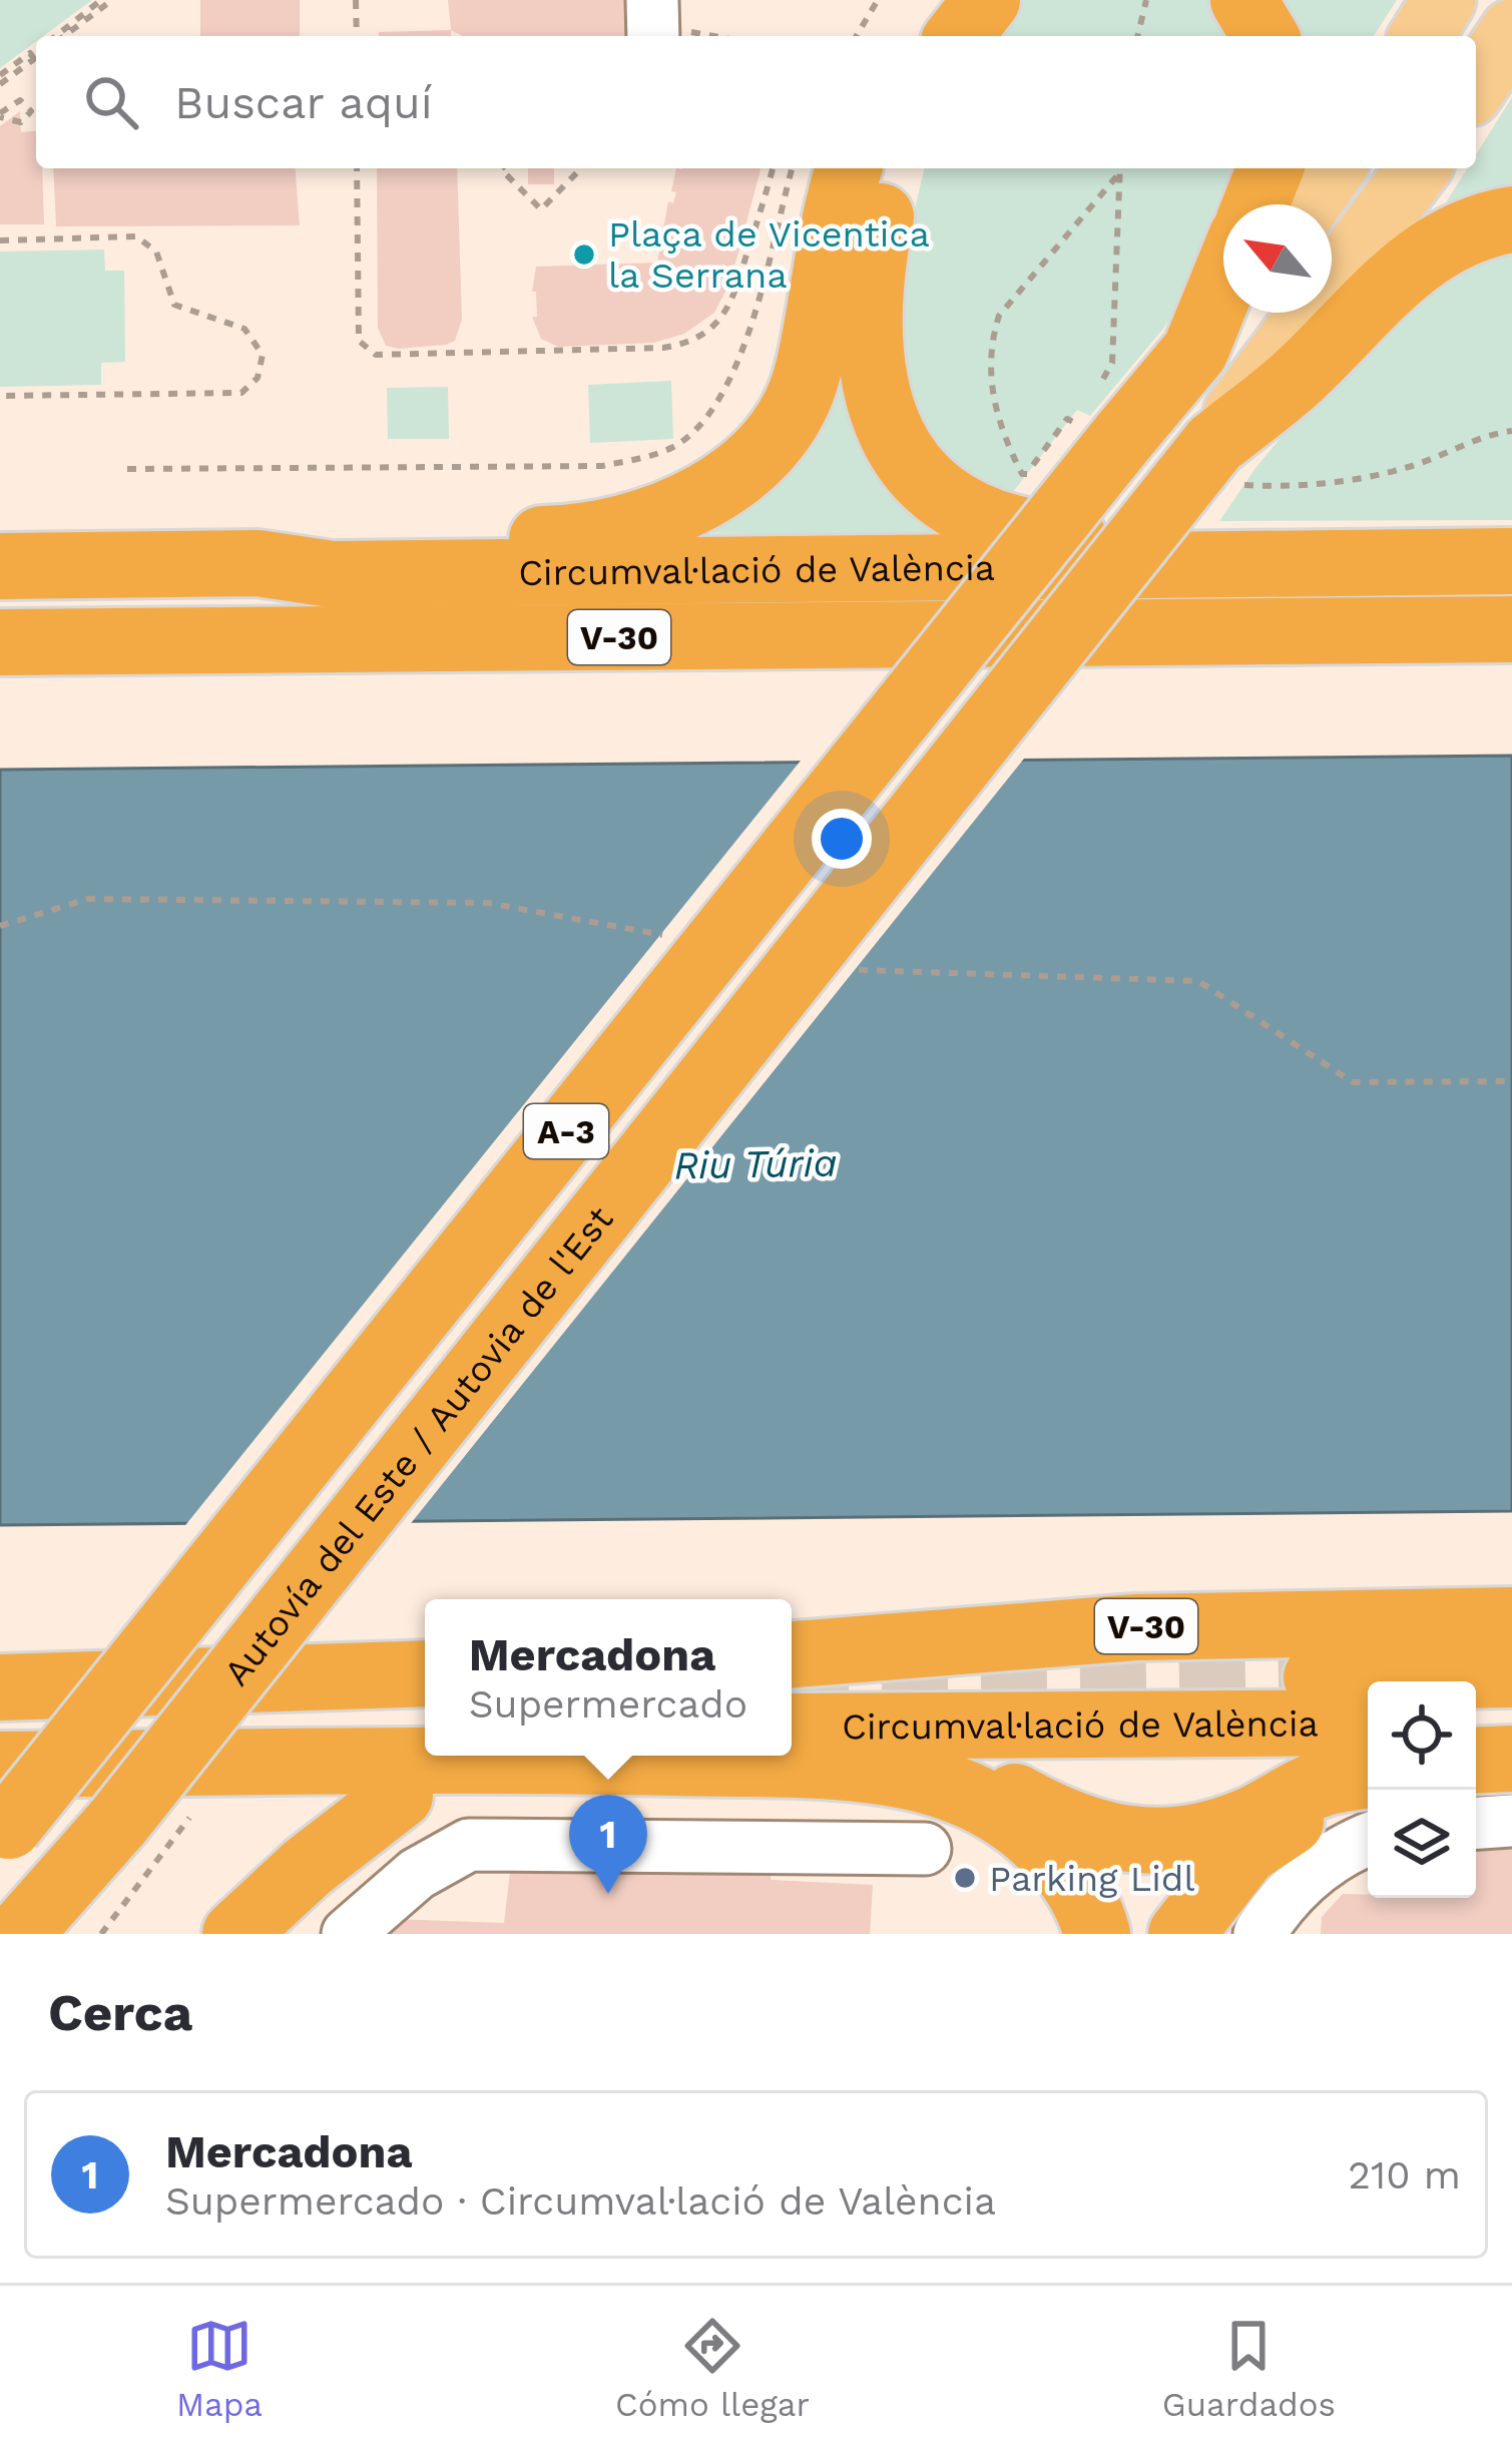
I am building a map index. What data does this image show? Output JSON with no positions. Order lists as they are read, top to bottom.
{
  "streets": {
    "highway": [
      "Circumval·lació de València",
      "V-30",
      "A-3",
      "Autovía del Este / Autovia de l'Est"
    ]
  },
  "crossings": [
    ["A-3", "Autovía del Este / Autovia de l'Est"]
  ],
  "water": ["Riu Túria"],
  "places": ["Plaça de Vicentica la Serrana", "Parking Lidl"],
  "north": "top left",
  "page": {
    "search": "Buscar aquí",
    "popup": ["Mercadona", "Supermercado"],
    "pins": "1",
    "heading": "Cerca",
    "list": [
      {
        "mark": "1",
        "name": "Mercadona",
        "note": "Supermercado · Circumval·lació de València",
        "value": "210 m"
      }
    ],
    "nav": ["Mapa", "Cómo llegar", "Guardados"]
  }
}
